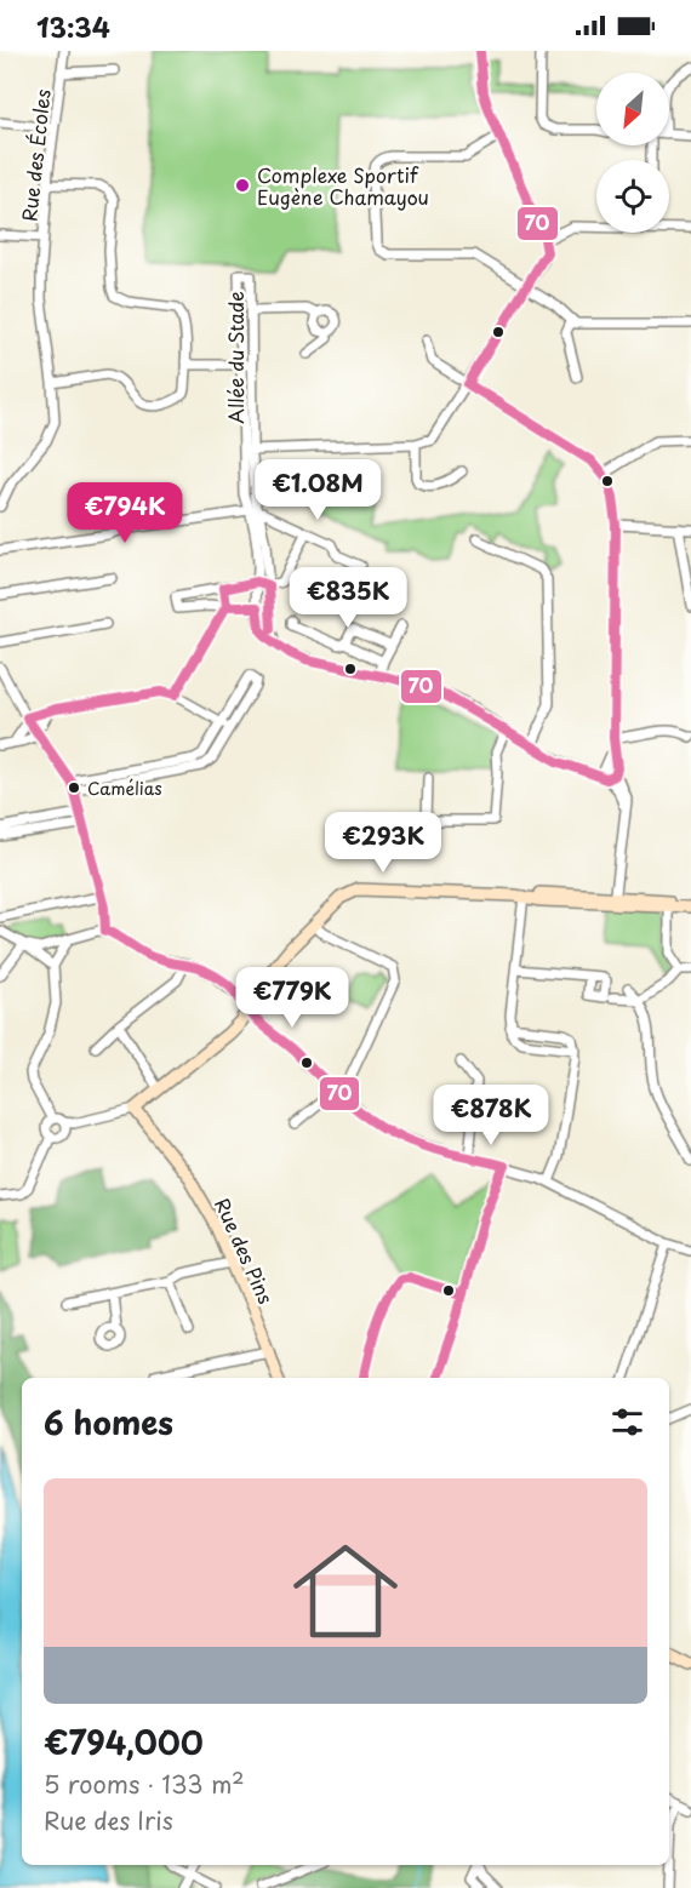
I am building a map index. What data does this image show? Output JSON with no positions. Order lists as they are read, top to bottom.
{
  "streets": {
    "street": ["Rue des Écoles", "Allée du Stade", "Rue des Pins"]
  },
  "places": ["Complexe Sportif Eugène Chamayou", "Camélias"],
  "lines": ["transit line 70"],
  "north": "bottom left",
  "page": {
    "status": "13:34",
    "price": [
      "€1.08M",
      "€794K",
      "€835K",
      "€293K",
      "€779K",
      "€878K"
    ],
    "heading": "6 homes",
    "list": [
      {
        "name": "€794,000",
        "note": "5 rooms · 133 m² · Rue des Iris"
      }
    ]
  }
}
